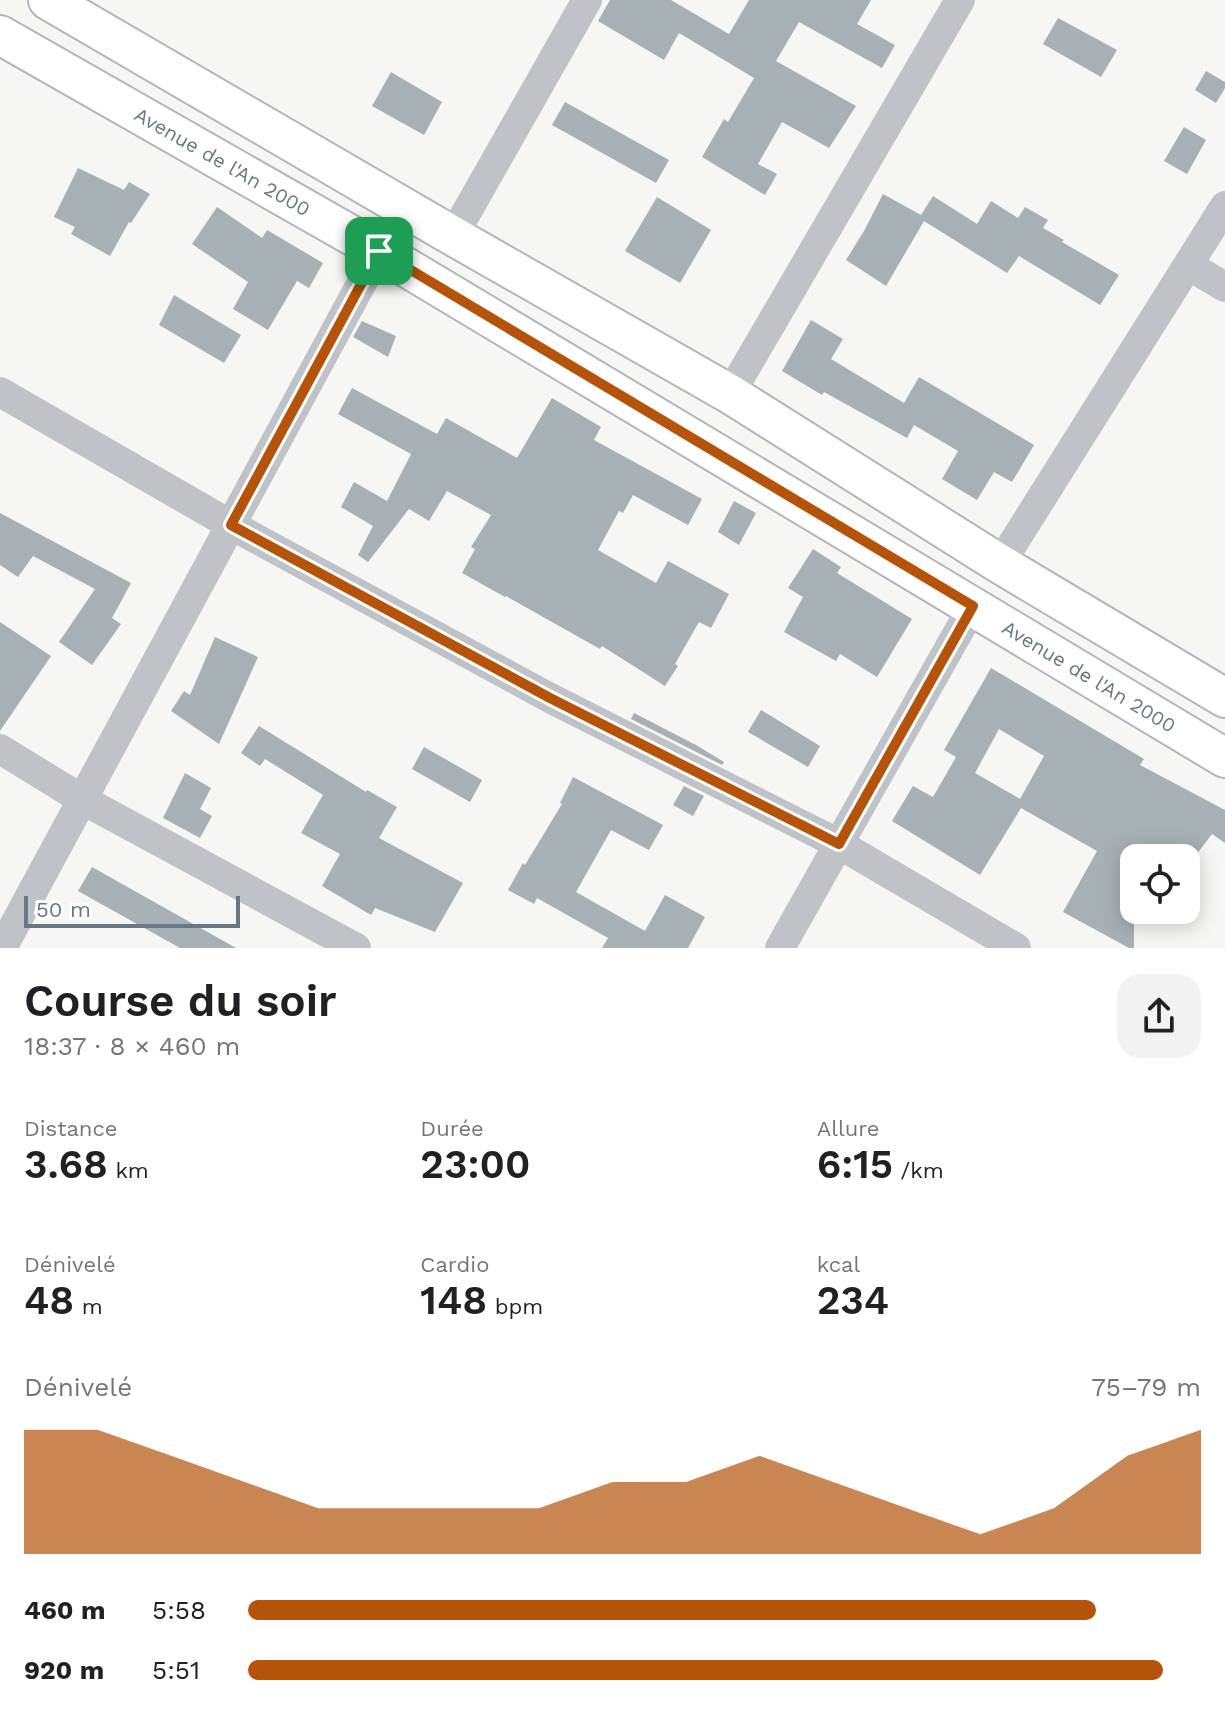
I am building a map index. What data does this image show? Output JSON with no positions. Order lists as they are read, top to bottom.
{
  "streets": {
    "main road": ["Avenue de l'An 2000"]
  },
  "scale_bar": "50 m",
  "page": {
    "scale": "50 m",
    "heading": ["Course du soir", "18:37 · 8 × 460 m"],
    "stats": [
      ["Distance", "3.68 km"],
      ["Durée", "23:00"],
      ["Allure", "6:15 /km"],
      ["Dénivelé", "48 m"],
      ["Cardio", "148 bpm"],
      ["kcal", "234"]
    ],
    "chart": ["Dénivelé", "75–79 m"],
    "list": [
      {
        "name": "460 m",
        "note": "5:58"
      },
      {
        "name": "920 m",
        "note": "5:51"
      }
    ]
  }
}
